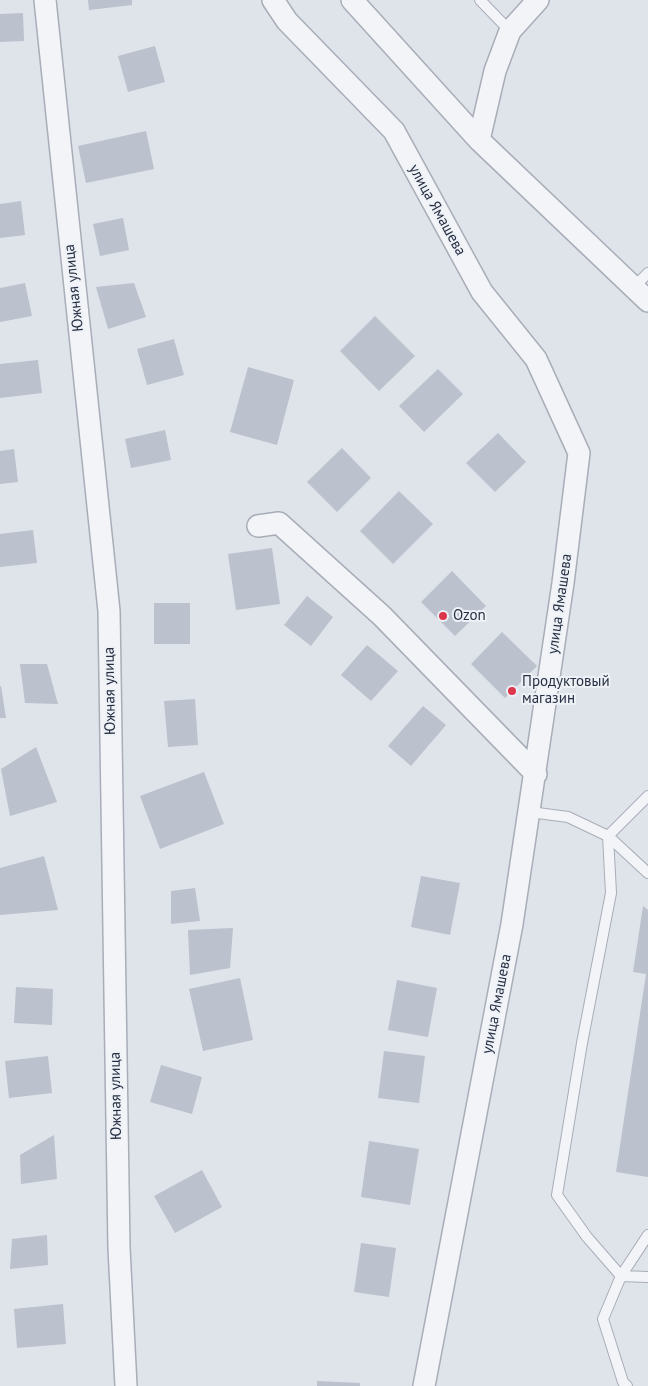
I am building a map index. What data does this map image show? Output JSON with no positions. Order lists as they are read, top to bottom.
{
  "streets": {
    "street": ["улица Ямашева", "Южная улица"]
  },
  "places": ["Ozon", "Продуктовый магазин"]
}
